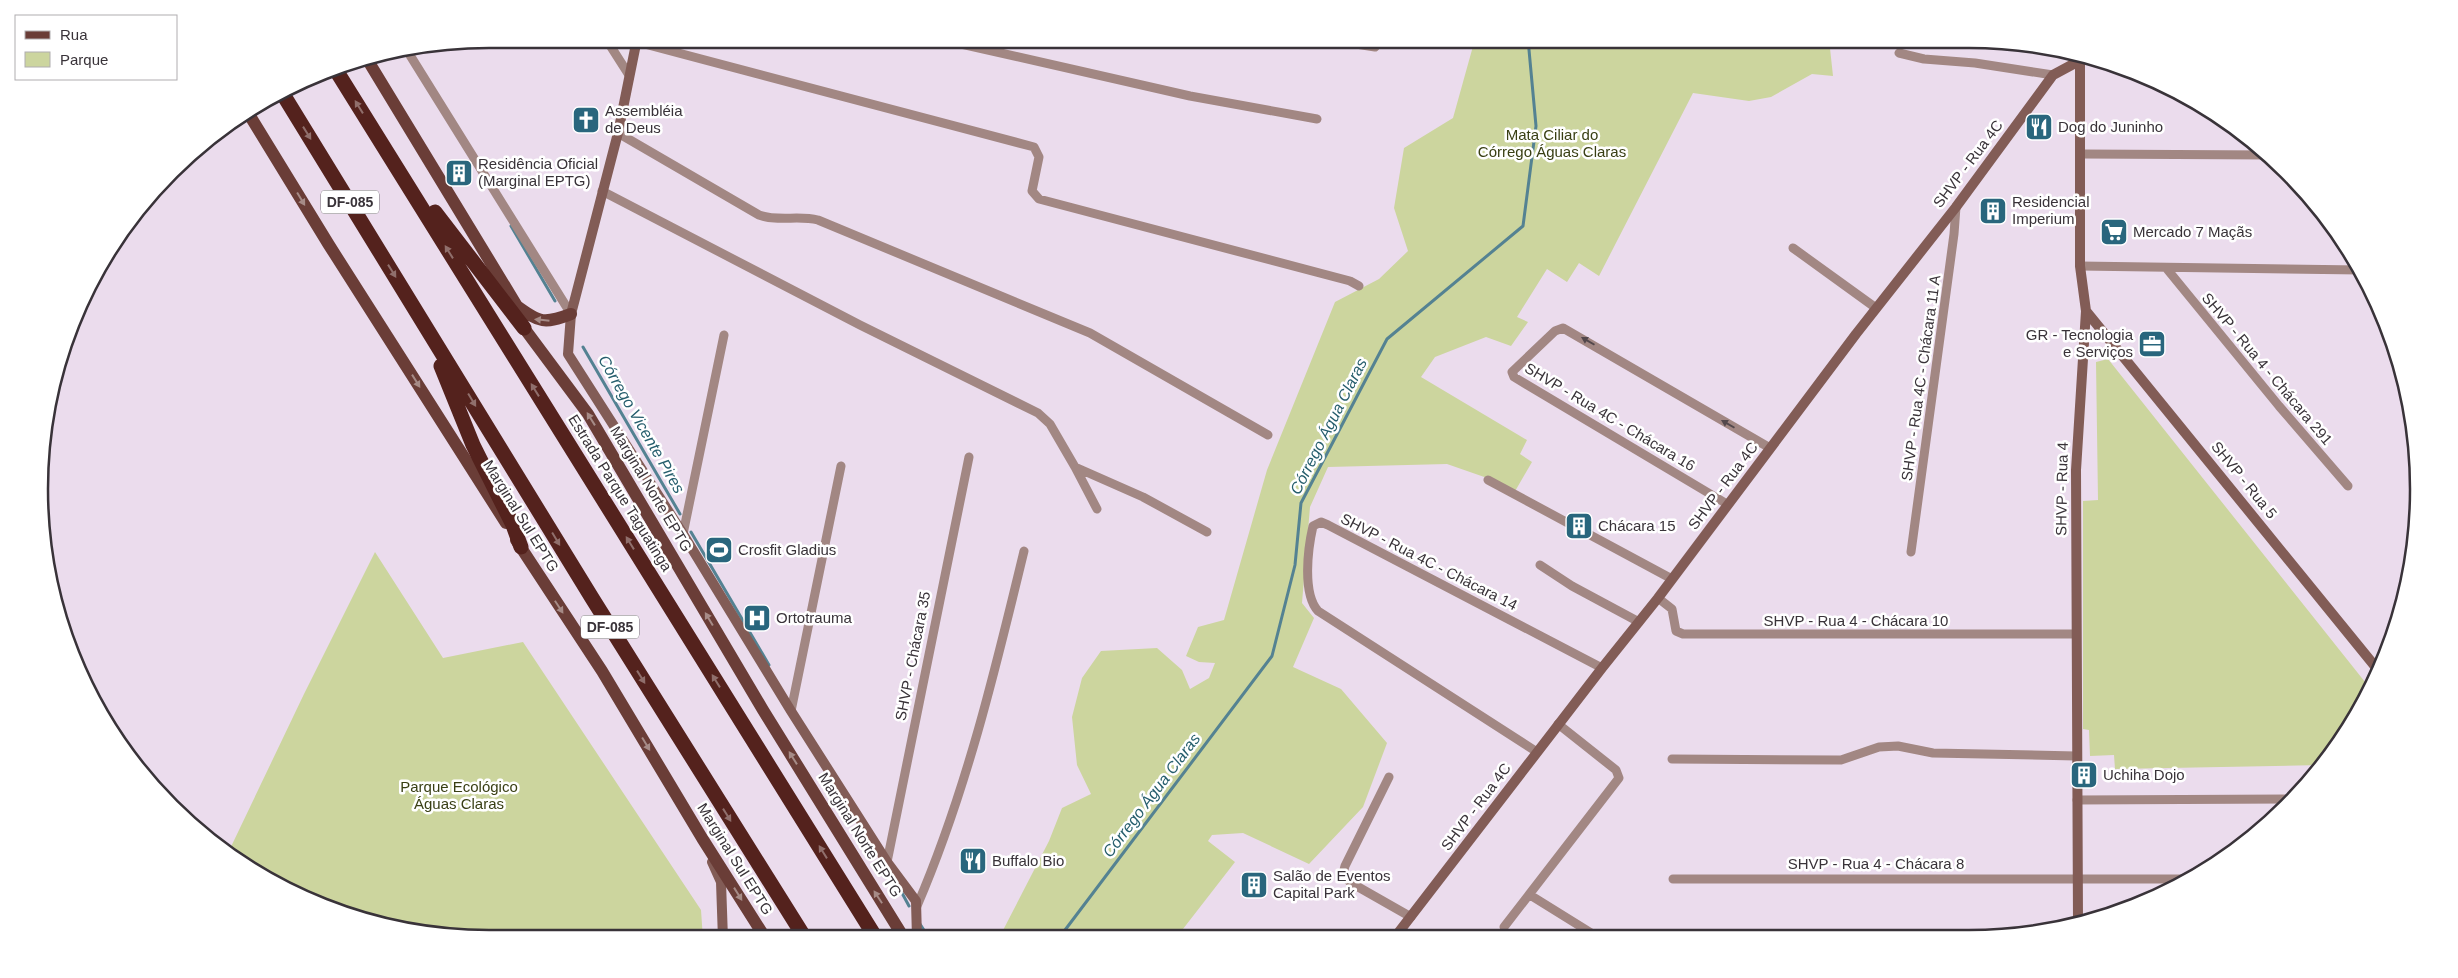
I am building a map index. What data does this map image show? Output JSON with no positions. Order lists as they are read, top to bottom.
{
  "streets": {
    "highway": ["DF-085", "Estrada Parque Taguatinga"],
    "main road": ["Marginal Norte EPTG", "Marginal Sul EPTG"],
    "street": [
      "SHVP - Rua 4C",
      "SHVP - Rua 4 - Chácara 291",
      "SHVP - Rua 4C - Chácara 11 A",
      "SHVP - Rua 4C - Chácara 16",
      "SHVP - Rua 5",
      "SHVP - Rua 4",
      "SHVP - Rua 4C - Chácara 14",
      "SHVP - Rua 4 - Chácara 10",
      "SHVP - Chácara 35",
      "SHVP - Rua 4 - Chácara 8"
    ]
  },
  "crossings": [
    ["SHVP - Rua 4C", "SHVP - Rua 4C - Chácara 11 A"],
    ["SHVP - Rua 4C", "SHVP - Rua 4C - Chácara 16"],
    ["SHVP - Rua 4C", "SHVP - Rua 4C - Chácara 14"],
    ["SHVP - Rua 4C", "SHVP - Rua 4 - Chácara 10"],
    ["SHVP - Rua 4 - Chácara 291", "SHVP - Rua 4"],
    ["SHVP - Rua 5", "SHVP - Rua 4"],
    ["SHVP - Rua 4", "SHVP - Rua 4 - Chácara 10"],
    ["SHVP - Rua 4", "SHVP - Rua 4 - Chácara 8"]
  ],
  "one_way": ["Marginal Norte EPTG", "Marginal Sul EPTG"],
  "water": ["Córrego Vicente Pires", "Córrego Água Claras"],
  "parks": ["Mata Ciliar do Córrego Águas Claras", "Parque Ecológico Águas Claras"],
  "places": {
    "church": ["Assembléia de Deus"],
    "restaurant": ["Dog do Juninho", "Buffalo Bio"],
    "building": [
      "Residência Oficial (Marginal EPTG)",
      "Residencial Imperium",
      "Chácara 15",
      "Uchiha Dojo",
      "Salão de Eventos Capital Park"
    ],
    "supermarket": ["Mercado 7 Maçãs"],
    "office": ["GR - Tecnologia e Serviços"],
    "sports": ["Crosfit Gladius"],
    "hospital": ["Ortotrauma"]
  },
  "legend": ["Rua", "Parque"]
}
